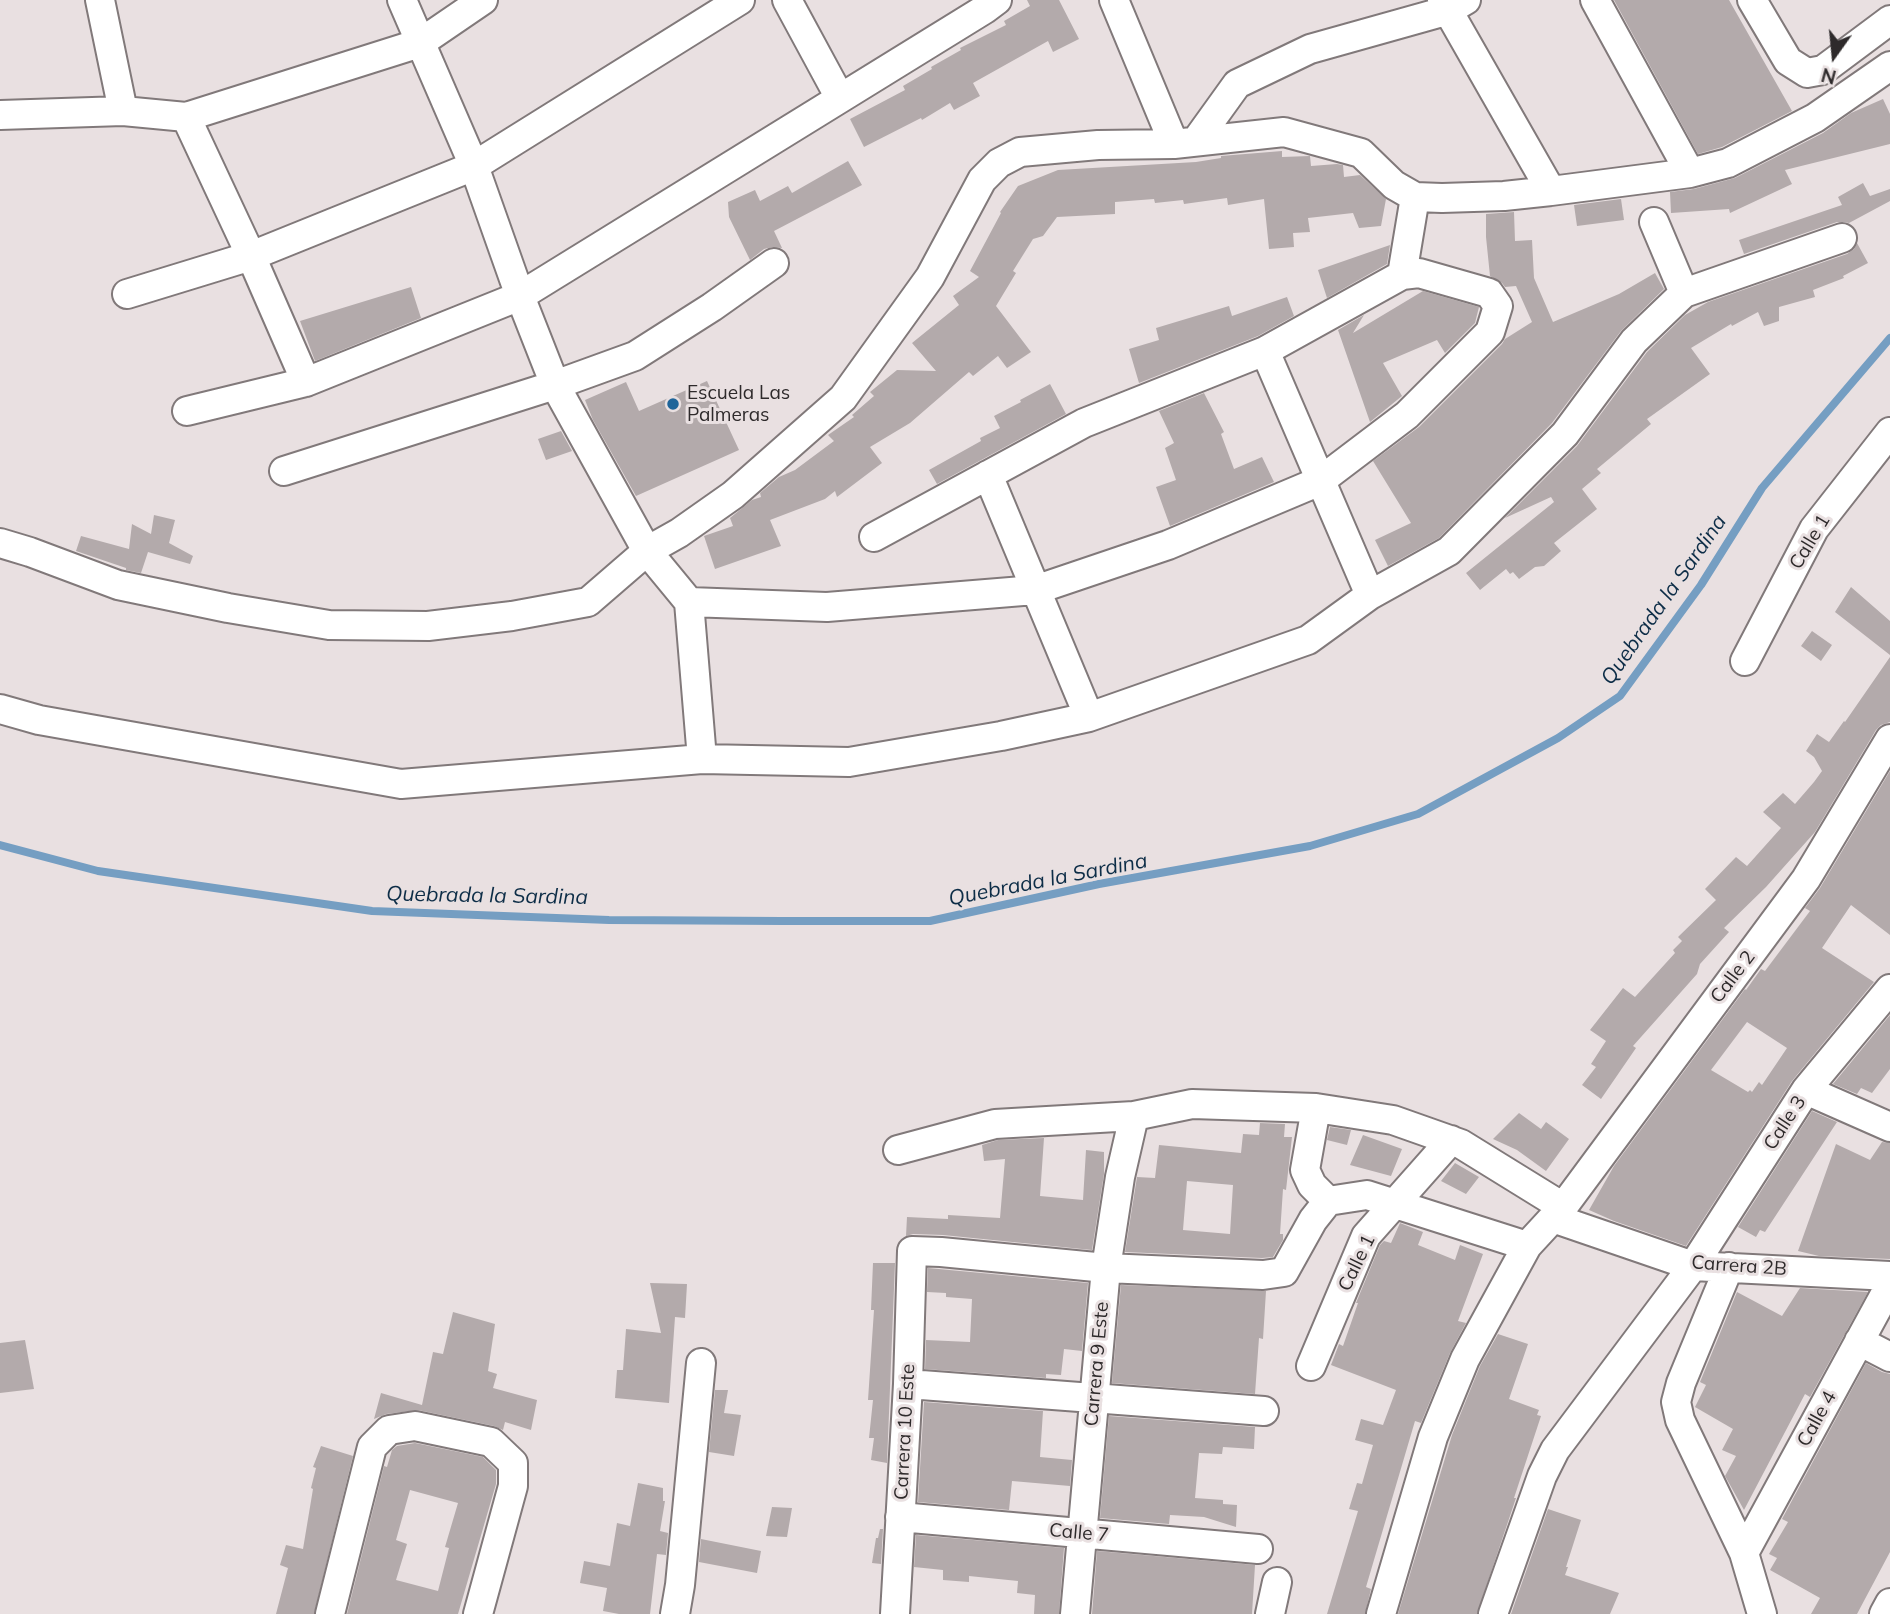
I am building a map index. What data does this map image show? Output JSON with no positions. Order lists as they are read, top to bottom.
{
  "streets": {
    "street": [
      "Calle 1",
      "Calle 2",
      "Calle 3",
      "Carrera 2B",
      "Carrera 9 Este",
      "Calle 4",
      "Carrera 10 Este",
      "Calle 7"
    ]
  },
  "crossings": [
    ["Calle 1", "Carrera 2B"],
    ["Calle 2", "Carrera 2B"],
    ["Calle 3", "Carrera 2B"],
    ["Carrera 2B", "Carrera 9 Este"],
    ["Carrera 9 Este", "Carrera 10 Este"],
    ["Carrera 9 Este", "Calle 7"],
    ["Carrera 10 Este", "Calle 7"]
  ],
  "water": ["Quebrada la Sardina"],
  "places": ["Escuela Las Palmeras"],
  "north": "bottom"
}
